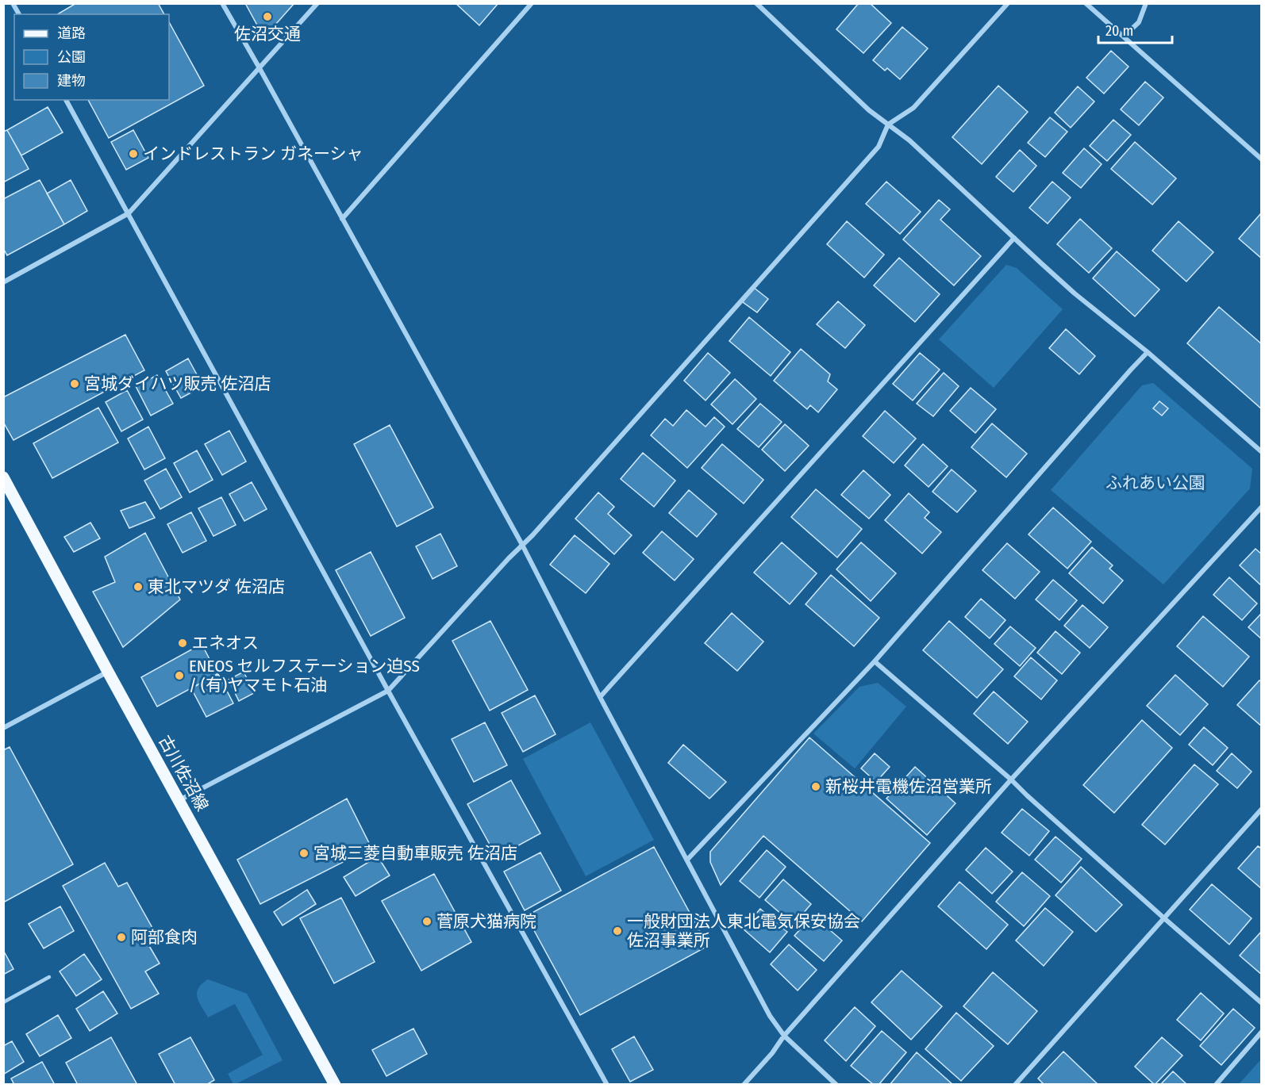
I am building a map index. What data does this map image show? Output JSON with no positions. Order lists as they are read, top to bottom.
{
  "streets": {
    "main road": ["古川佐沼線"]
  },
  "parks": ["ふれあい公園"],
  "places": [
    "佐沼交通",
    "インドレストラン ガネーシャ",
    "宮城ダイハツ販売 佐沼店",
    "東北マツダ 佐沼店",
    "エネオス",
    "ENEOS セルフステーション迫SS / (有)ヤマモト石油",
    "新桜井電機佐沼営業所",
    "宮城三菱自動車販売 佐沼店",
    "菅原犬猫病院",
    "一般財団法人東北電気保安協会 佐沼事業所",
    "阿部食肉"
  ],
  "legend": ["道路", "公園", "建物"],
  "scale_bar": "20 m"
}
